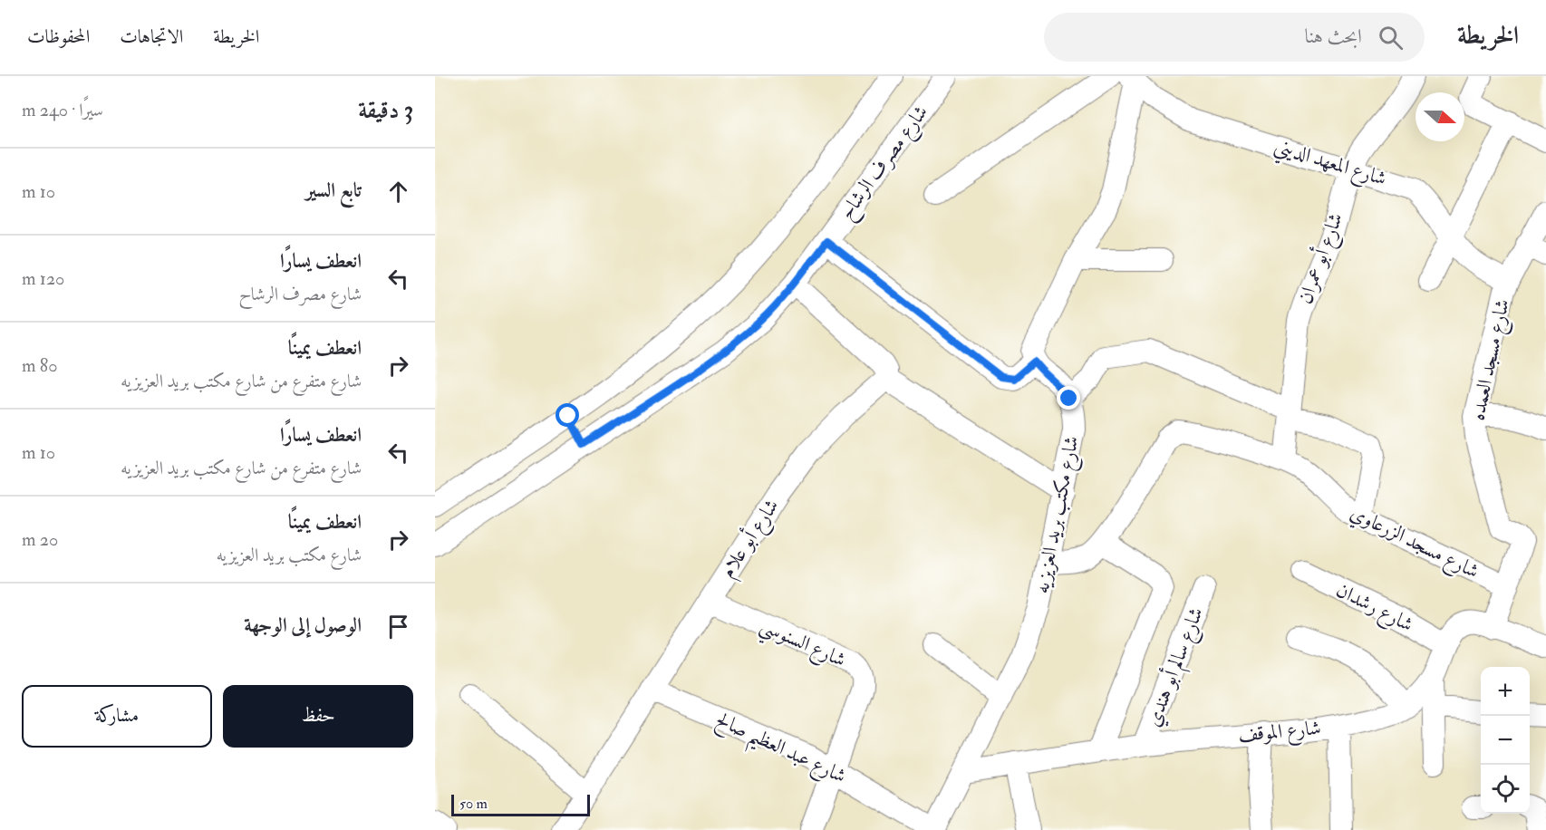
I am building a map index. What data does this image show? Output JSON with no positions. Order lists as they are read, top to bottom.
{
  "streets": {
    "street": [
      "شارع مصرف الرشاح",
      "شارع المعهد الديني",
      "شارع أبو عمران",
      "شارع مسجد العمده",
      "شارع مكتب بريد العزيزيه",
      "شارع أبو علام",
      "شارع مسجد الزرعاوي",
      "شارع رشدان",
      "شارع السنوسي",
      "شارع سالم أبو هندي",
      "شارع الموقف",
      "شارع عبد العظيم صالح"
    ]
  },
  "crossings": [
    ["شارع المعهد الديني", "شارع أبو عمران"],
    ["شارع المعهد الديني", "شارع مسجد العمده"],
    ["شارع أبو عمران", "شارع مسجد الزرعاوي"],
    ["شارع مسجد العمده", "شارع مسجد الزرعاوي"],
    ["شارع مسجد العمده", "شارع الموقف"],
    ["شارع مكتب بريد العزيزيه", "شارع مسجد الزرعاوي"],
    ["شارع مكتب بريد العزيزيه", "شارع الموقف"],
    ["شارع مكتب بريد العزيزيه", "شارع عبد العظيم صالح"],
    ["شارع أبو علام", "شارع السنوسي"],
    ["شارع أبو علام", "شارع عبد العظيم صالح"],
    ["شارع رشدان", "شارع الموقف"],
    ["شارع السنوسي", "شارع عبد العظيم صالح"],
    ["شارع سالم أبو هندي", "شارع الموقف"]
  ],
  "scale_bar": "50 m",
  "north": "right",
  "page": {
    "header": "الخريطة",
    "search": "ابحث هنا",
    "nav": ["الخريطة", "الاتجاهات", "المحفوظات"],
    "heading": ["3 دقيقة", "سيرًا · 240 m"],
    "list": [
      ["تابع السير", "10 m"],
      ["انعطف يسارًا", "شارع مصرف الرشاح", "120 m"],
      ["انعطف يمينًا", "شارع متفرع من شارع مكتب بريد العزيزيه", "80 m"],
      ["انعطف يسارًا", "شارع متفرع من شارع مكتب بريد العزيزيه", "10 m"],
      ["انعطف يمينًا", "شارع مكتب بريد العزيزيه", "20 m"],
      "الوصول إلى الوجهة"
    ],
    "map_buttons": ["+", "−"],
    "buttons": ["حفظ", "مشاركة"],
    "scale": "50 m"
  }
}
